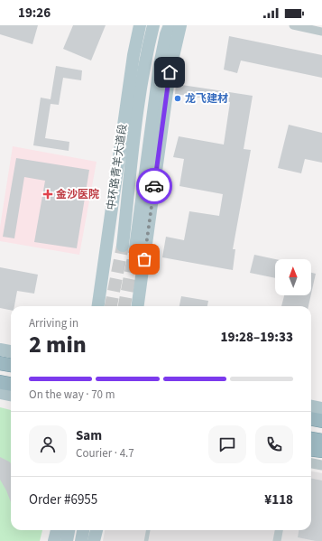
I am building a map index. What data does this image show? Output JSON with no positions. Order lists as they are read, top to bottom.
{
  "streets": {
    "main road": ["中环路青羊大道段"]
  },
  "places": {
    "other": ["龙飞建材"],
    "health": ["金沙医院"]
  },
  "north": "top",
  "page": {
    "status": "19:26",
    "heading": ["2 min", "Arriving in", "19:28–19:33"],
    "panel": [
      "Sam",
      "Courier · 4.7",
      "Order #6955",
      "¥118"
    ],
    "bar": "On the way · 70 m"
  }
}
